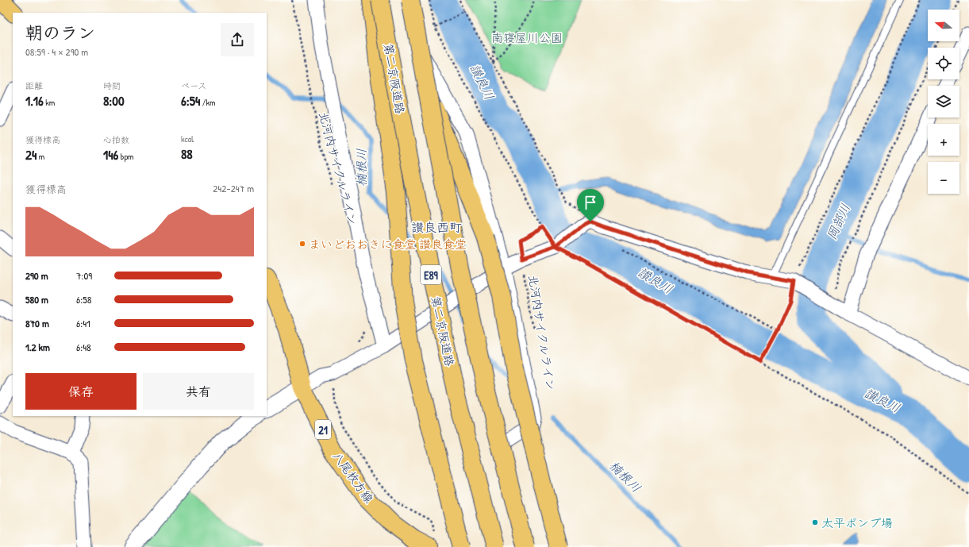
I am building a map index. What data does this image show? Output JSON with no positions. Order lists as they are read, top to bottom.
{
  "streets": {
    "main road": [
      "第二京阪道路",
      "E89",
      "21",
      "八尾枚方線"
    ],
    "path": ["北河内サイクルライン"]
  },
  "districts": ["讃良西町"],
  "water": ["讃良川", "楠根川", "岡部川"],
  "parks": ["南寝屋川公園"],
  "places": ["まいどおおきに食堂 讃良食堂", "太平ポンプ場"],
  "north": "left",
  "page": {
    "map_buttons": ["+", "−"],
    "heading": ["朝のラン", "08:59 · 4 × 290 m"],
    "stats": [
      ["距離", "1.16 km"],
      ["時間", "8:00"],
      ["ペース", "6:54 /km"],
      ["獲得標高", "24 m"],
      ["心拍数", "146 bpm"],
      ["kcal", "88"]
    ],
    "chart": ["獲得標高", "242–247 m"],
    "list": [
      {
        "name": "290 m",
        "note": "7:09"
      },
      {
        "name": "580 m",
        "note": "6:58"
      },
      {
        "name": "870 m",
        "note": "6:41"
      },
      {
        "name": "1.2 km",
        "note": "6:48"
      }
    ],
    "buttons": ["保存", "共有"]
  }
}
